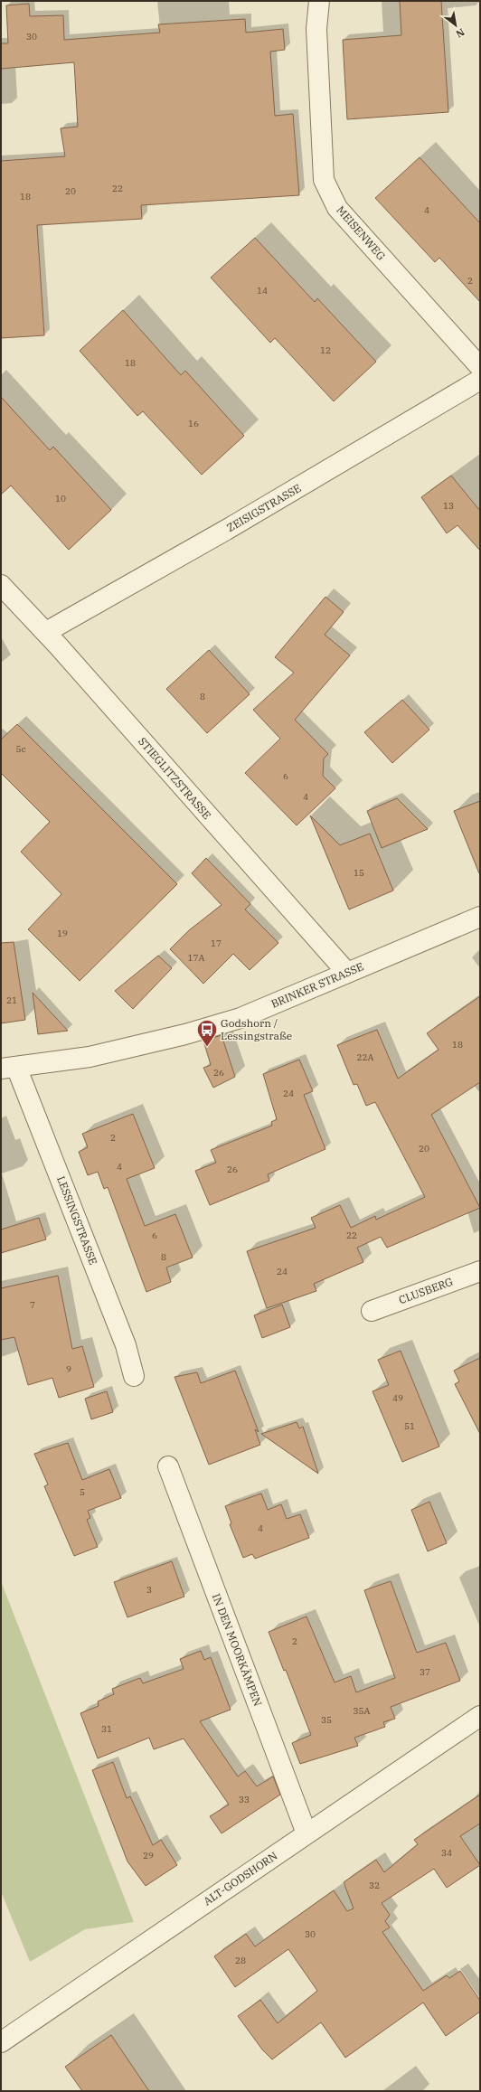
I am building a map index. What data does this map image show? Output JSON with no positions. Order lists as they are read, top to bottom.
{
  "streets": {
    "street": [
      "MEISENWEG",
      "ZEISIGSTRASSE",
      "STIEGLITZSTRASSE",
      "BRINKER STRASSE",
      "LESSINGSTRASSE",
      "CLUSBERG",
      "IN DEN MOORKÄMPEN",
      "ALT-GODSHORN"
    ]
  },
  "crossings": [
    ["ZEISIGSTRASSE", "STIEGLITZSTRASSE"],
    ["STIEGLITZSTRASSE", "BRINKER STRASSE"],
    ["BRINKER STRASSE", "LESSINGSTRASSE"],
    ["IN DEN MOORKÄMPEN", "ALT-GODSHORN"]
  ],
  "places": {
    "bus stop": ["Godshorn / Lessingstraße"]
  },
  "house_numbers": [
    "30",
    "22",
    "20",
    "18",
    "4",
    "2",
    "14",
    "12",
    "18",
    "16",
    "10",
    "13",
    "8",
    "5c",
    "6",
    "4",
    "15",
    "19",
    "17",
    "17A",
    "21",
    "18",
    "22A",
    "26",
    "24",
    "2",
    "20",
    "4",
    "26",
    "6",
    "22",
    "8",
    "24",
    "7",
    "9",
    "49",
    "51",
    "5",
    "4",
    "3",
    "2",
    "37",
    "35A",
    "35",
    "31",
    "33",
    "34",
    "29",
    "32",
    "30",
    "28"
  ],
  "north": "bottom right"
}
